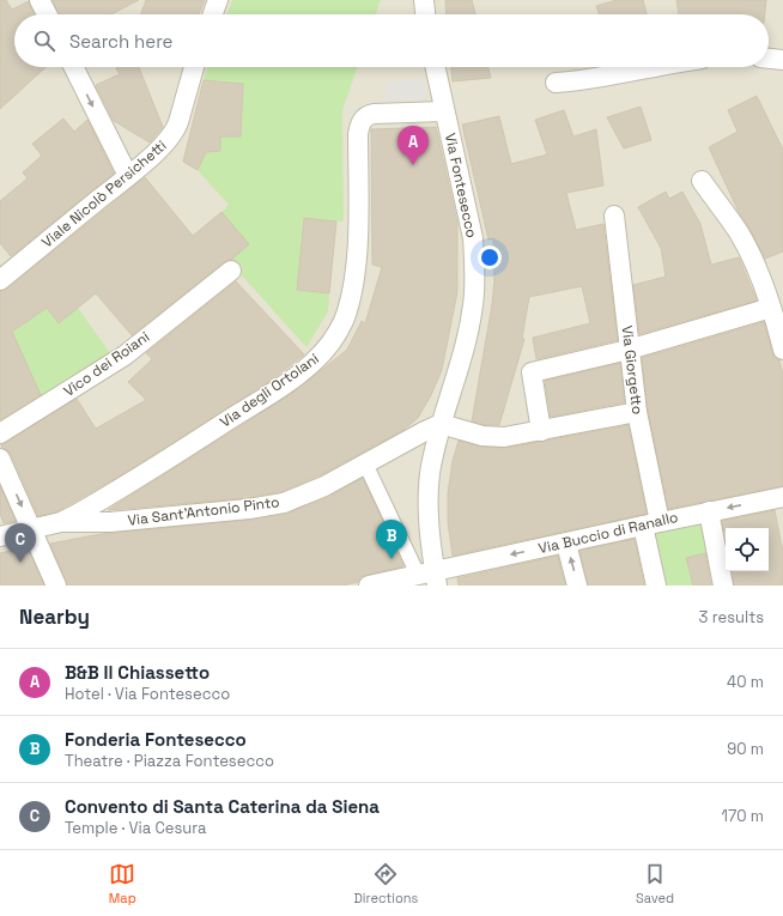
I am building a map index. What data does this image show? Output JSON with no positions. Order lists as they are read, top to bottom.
{
  "streets": {
    "street": [
      "Via Fontesecco",
      "Viale Nicolò Persichetti",
      "Vico dei Roiani",
      "Via Giorgetto",
      "Via degli Ortolani",
      "Via Sant'Antonio Pinto",
      "Via Buccio di Ranallo"
    ]
  },
  "crossings": [
    ["Via Fontesecco", "Via degli Ortolani"],
    ["Via Fontesecco", "Via Sant'Antonio Pinto"],
    ["Via Fontesecco", "Via Buccio di Ranallo"],
    ["Via Giorgetto", "Via Buccio di Ranallo"],
    ["Via degli Ortolani", "Via Sant'Antonio Pinto"]
  ],
  "page": {
    "search": "Search here",
    "pins": ["A", "B", "C"],
    "heading": ["Nearby", "3 results"],
    "list": [
      {
        "mark": "A",
        "name": "B&B Il Chiassetto",
        "note": "Hotel · Via Fontesecco",
        "value": "40 m"
      },
      {
        "mark": "B",
        "name": "Fonderia Fontesecco",
        "note": "Theatre · Piazza Fontesecco",
        "value": "90 m"
      },
      {
        "mark": "C",
        "name": "Convento di Santa Caterina da Siena",
        "note": "Temple · Via Cesura",
        "value": "170 m"
      }
    ],
    "nav": ["Map", "Directions", "Saved"]
  }
}
